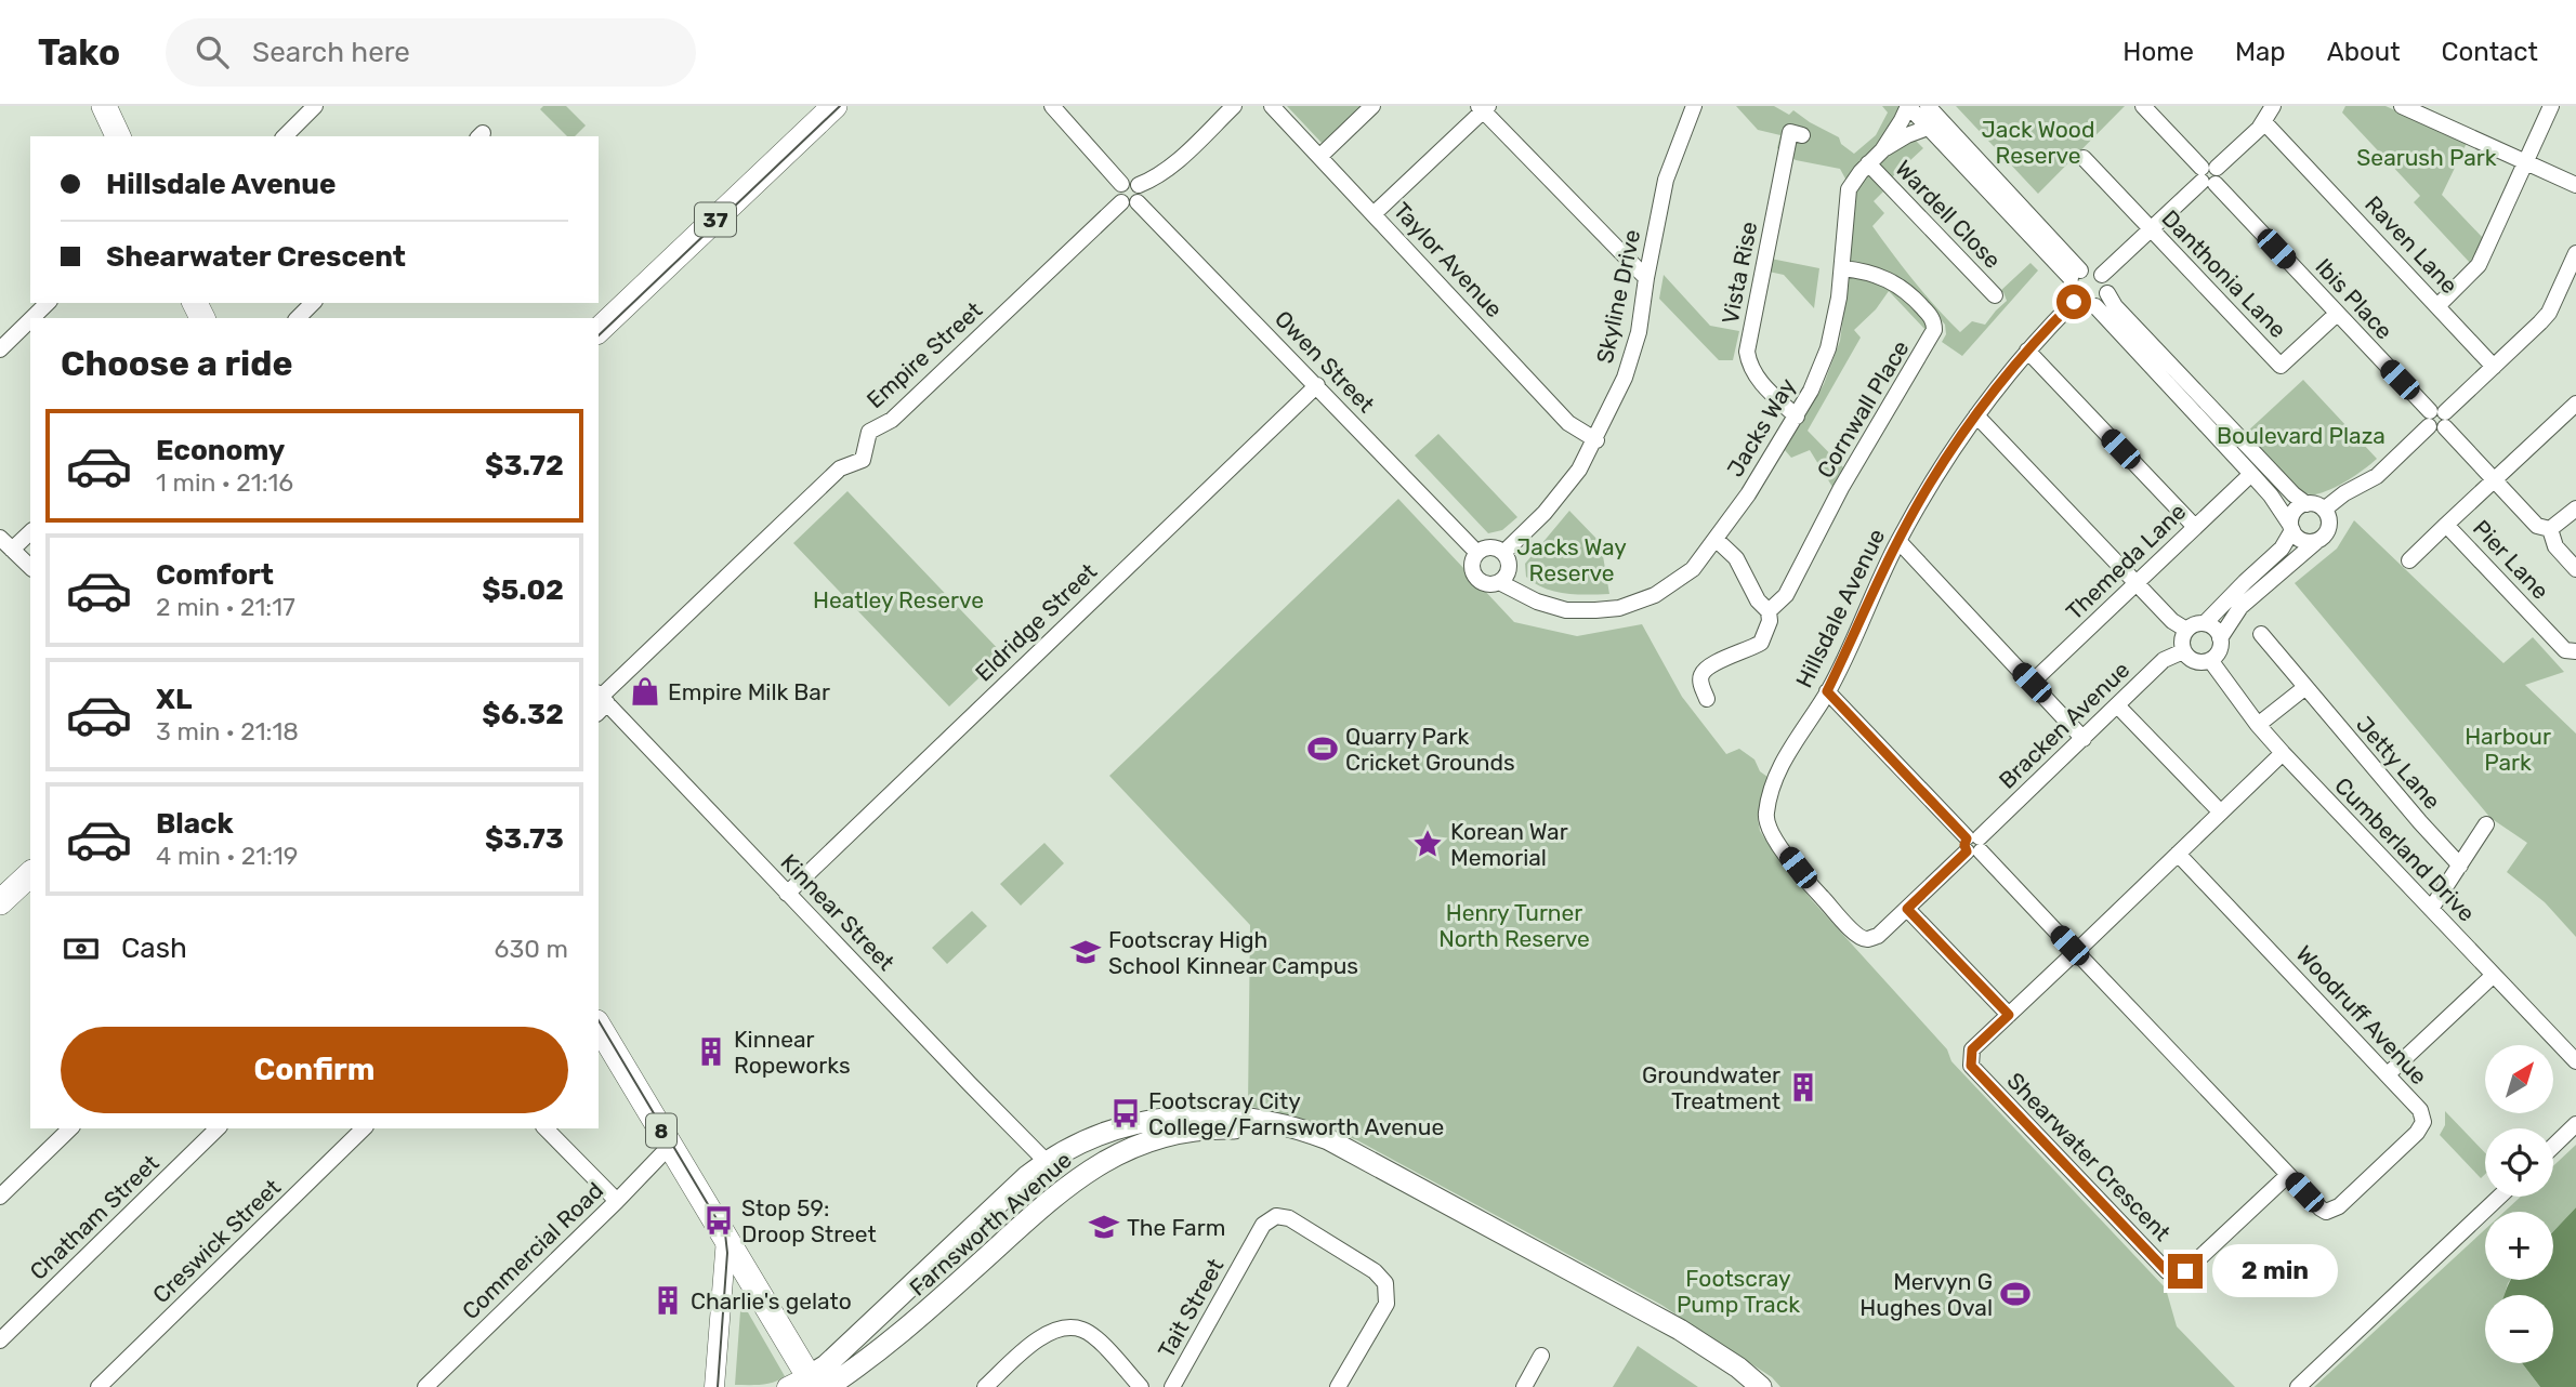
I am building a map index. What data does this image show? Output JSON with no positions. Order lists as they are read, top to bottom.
{
  "streets": {
    "main road": ["37", "8", "Farnsworth Avenue"],
    "street": [
      "Wardell Close",
      "Raven Lane",
      "Taylor Avenue",
      "Vista Rise",
      "Danthonia Lane",
      "Skyline Drive",
      "Ibis Place",
      "Empire Street",
      "Owen Street",
      "Cornwall Place",
      "Jacks Way",
      "Pier Lane",
      "Themeda Lane",
      "Hillsdale Avenue",
      "Eldridge Street",
      "Bracken Avenue",
      "Jetty Lane",
      "Cumberland Drive",
      "Kinnear Street",
      "Woodruff Avenue",
      "Shearwater Crescent",
      "Chatham Street",
      "Creswick Street",
      "Commercial Road",
      "Tait Street"
    ]
  },
  "crossings": [
    ["Wardell Close", "Jacks Way"],
    ["Taylor Avenue", "Skyline Drive"],
    ["Vista Rise", "Jacks Way"],
    ["Danthonia Lane", "Ibis Place"],
    ["Skyline Drive", "Owen Street"],
    ["Skyline Drive", "Jacks Way"],
    ["Ibis Place", "Pier Lane"],
    ["Empire Street", "Owen Street"],
    ["Empire Street", "Kinnear Street"],
    ["Owen Street", "Jacks Way"],
    ["Owen Street", "Eldridge Street"],
    ["Cornwall Place", "Jacks Way"],
    ["Hillsdale Avenue", "Bracken Avenue"],
    ["Hillsdale Avenue", "Woodruff Avenue"],
    ["Eldridge Street", "Kinnear Street"],
    ["Bracken Avenue", "Cumberland Drive"],
    ["Bracken Avenue", "Woodruff Avenue"],
    ["Cumberland Drive", "Shearwater Crescent"],
    ["Kinnear Street", "Farnsworth Avenue"],
    ["Woodruff Avenue", "Shearwater Crescent"],
    ["8", "Farnsworth Avenue"],
    ["8", "Commercial Road"]
  ],
  "parks": [
    "Jack Wood Reserve",
    "Searush Park",
    "Boulevard Plaza",
    "Jacks Way Reserve",
    "Heatley Reserve",
    "Harbour Park",
    "Henry Turner North Reserve",
    "Footscray Pump Track"
  ],
  "places": {
    "shop": ["Empire Milk Bar"],
    "sports": ["Quarry Park Cricket Grounds", "Mervyn G Hughes Oval"],
    "place": ["Korean War Memorial"],
    "school or university": ["Footscray High School Kinnear Campus", "The Farm"],
    "building": ["Kinnear Ropeworks", "Groundwater Treatment", "Charlie's gelato"],
    "bus stop": ["Footscray City College/Farnsworth Avenue", "Stop 59: Droop Street"]
  },
  "north": "top right",
  "page": {
    "header": "Tako",
    "search": "Search here",
    "nav": [
      "Home",
      "Map",
      "About",
      "Contact"
    ],
    "banner": ["Hillsdale Avenue", "Shearwater Crescent"],
    "heading": "Choose a ride",
    "list": [
      {
        "name": "Economy",
        "note": "1 min · 21:16",
        "value": "$3.72"
      },
      {
        "name": "Comfort",
        "note": "2 min · 21:17",
        "value": "$5.02"
      },
      {
        "name": "XL",
        "note": "3 min · 21:18",
        "value": "$6.32"
      },
      {
        "name": "Black",
        "note": "4 min · 21:19",
        "value": "$3.73"
      }
    ],
    "pay": ["Cash", "630 m"],
    "buttons": "Confirm",
    "map_buttons": ["+", "−"],
    "bubble": "2 min"
  }
}
